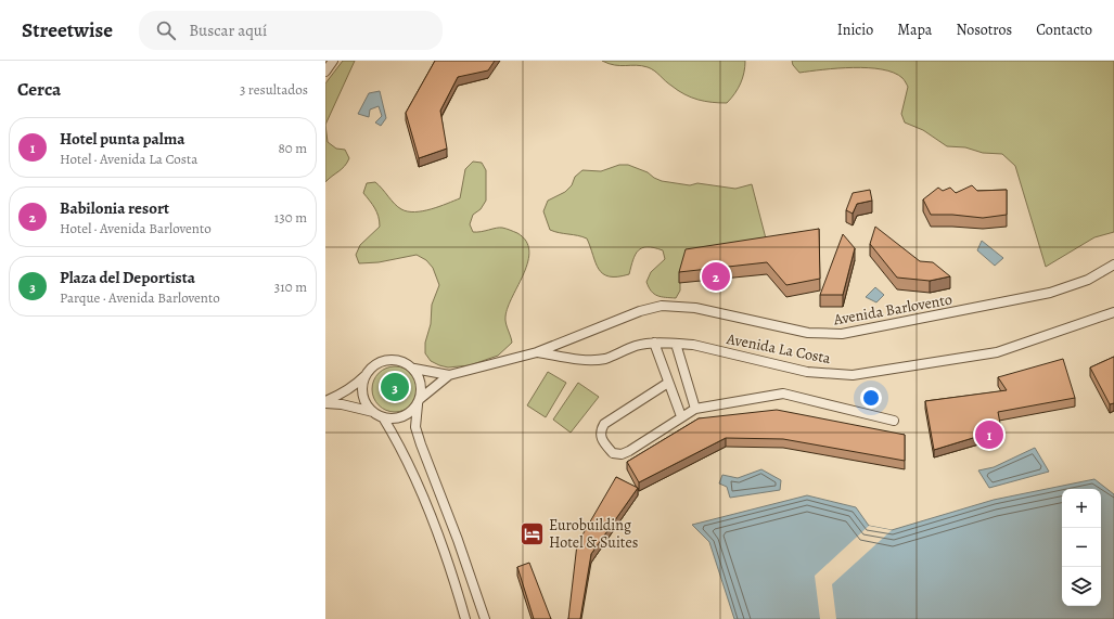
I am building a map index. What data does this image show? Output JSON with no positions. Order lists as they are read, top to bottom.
{
  "streets": {
    "street": ["Avenida Barlovento", "Avenida La Costa"]
  },
  "crossings": [
    ["Avenida Barlovento", "Avenida La Costa"]
  ],
  "places": {
    "hotel": ["Eurobuilding Hotel & Suites"]
  },
  "page": {
    "header": "Streetwise",
    "search": "Buscar aquí",
    "nav": [
      "Inicio",
      "Mapa",
      "Nosotros",
      "Contacto"
    ],
    "heading": ["Cerca", "3 resultados"],
    "list": [
      {
        "mark": "1",
        "name": "Hotel punta palma",
        "note": "Hotel · Avenida La Costa",
        "value": "80 m"
      },
      {
        "mark": "2",
        "name": "Babilonia resort",
        "note": "Hotel · Avenida Barlovento",
        "value": "130 m"
      },
      {
        "mark": "3",
        "name": "Plaza del Deportista",
        "note": "Parque · Avenida Barlovento",
        "value": "310 m"
      }
    ],
    "pins": ["2", "3", "1"],
    "map_buttons": ["+", "−"]
  }
}
